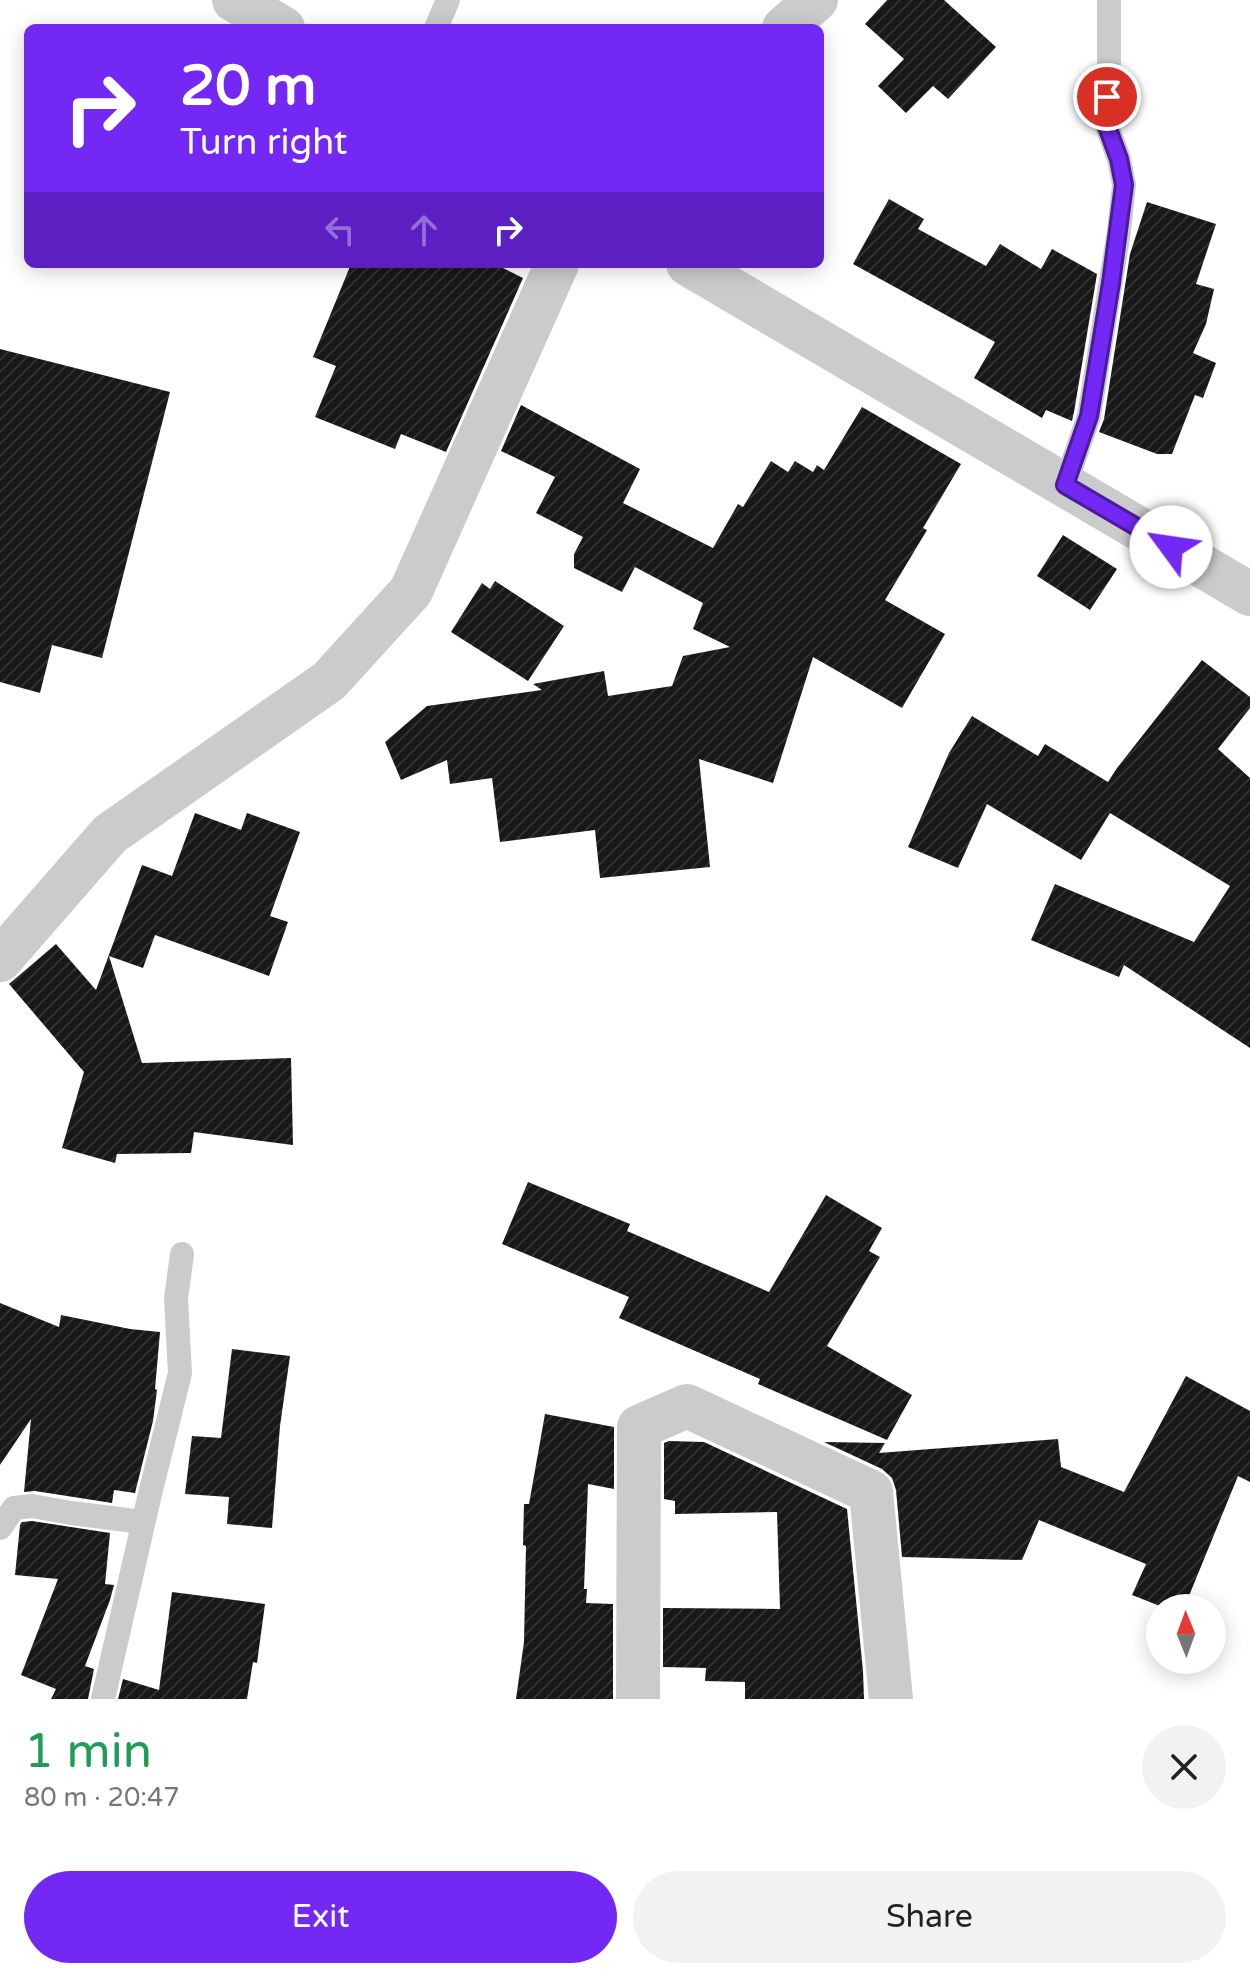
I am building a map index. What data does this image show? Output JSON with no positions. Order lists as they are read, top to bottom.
{
  "north": "top",
  "page": {
    "turn": ["20 m", "Turn right"],
    "heading": ["1 min", "80 m · 20:47"],
    "buttons": ["Exit", "Share"]
  }
}
